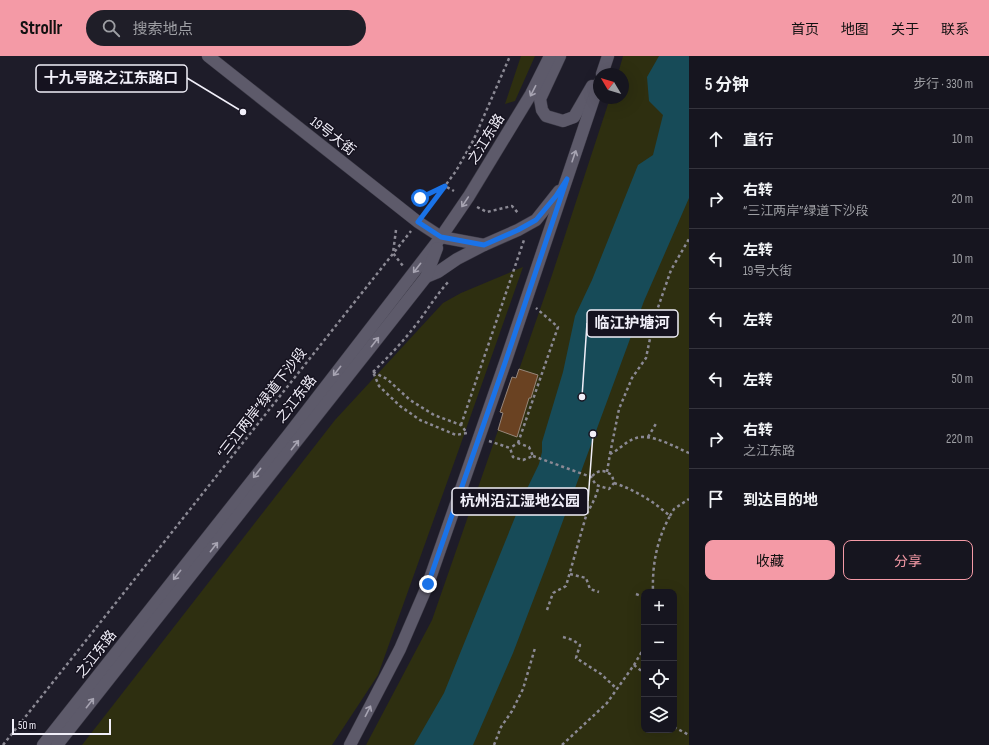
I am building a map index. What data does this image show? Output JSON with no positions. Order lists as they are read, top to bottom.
{
  "streets": {
    "main road": ["19号大街", "之江东路"],
    "path": ["“三江两岸”绿道下沙段"]
  },
  "crossings": [
    ["19号大街", "之江东路"],
    ["19号大街", "“三江两岸”绿道下沙段"]
  ],
  "places": ["十九号路之江东路口", "临江护塘河", "杭州沿江湿地公园"],
  "scale_bar": "50 m",
  "north": "top left",
  "page": {
    "header": "Strollr",
    "search": "搜索地点",
    "nav": [
      "首页",
      "地图",
      "关于",
      "联系"
    ],
    "heading": ["5 分钟", "步行 · 330 m"],
    "list": [
      ["直行", "10 m"],
      ["右转", "“三江两岸”绿道下沙段", "20 m"],
      ["左转", "19号大街", "10 m"],
      ["左转", "20 m"],
      ["左转", "50 m"],
      ["右转", "之江东路", "220 m"],
      "到达目的地"
    ],
    "buttons": ["收藏", "分享"],
    "map_buttons": ["+", "−"],
    "scale": "50 m"
  }
}
